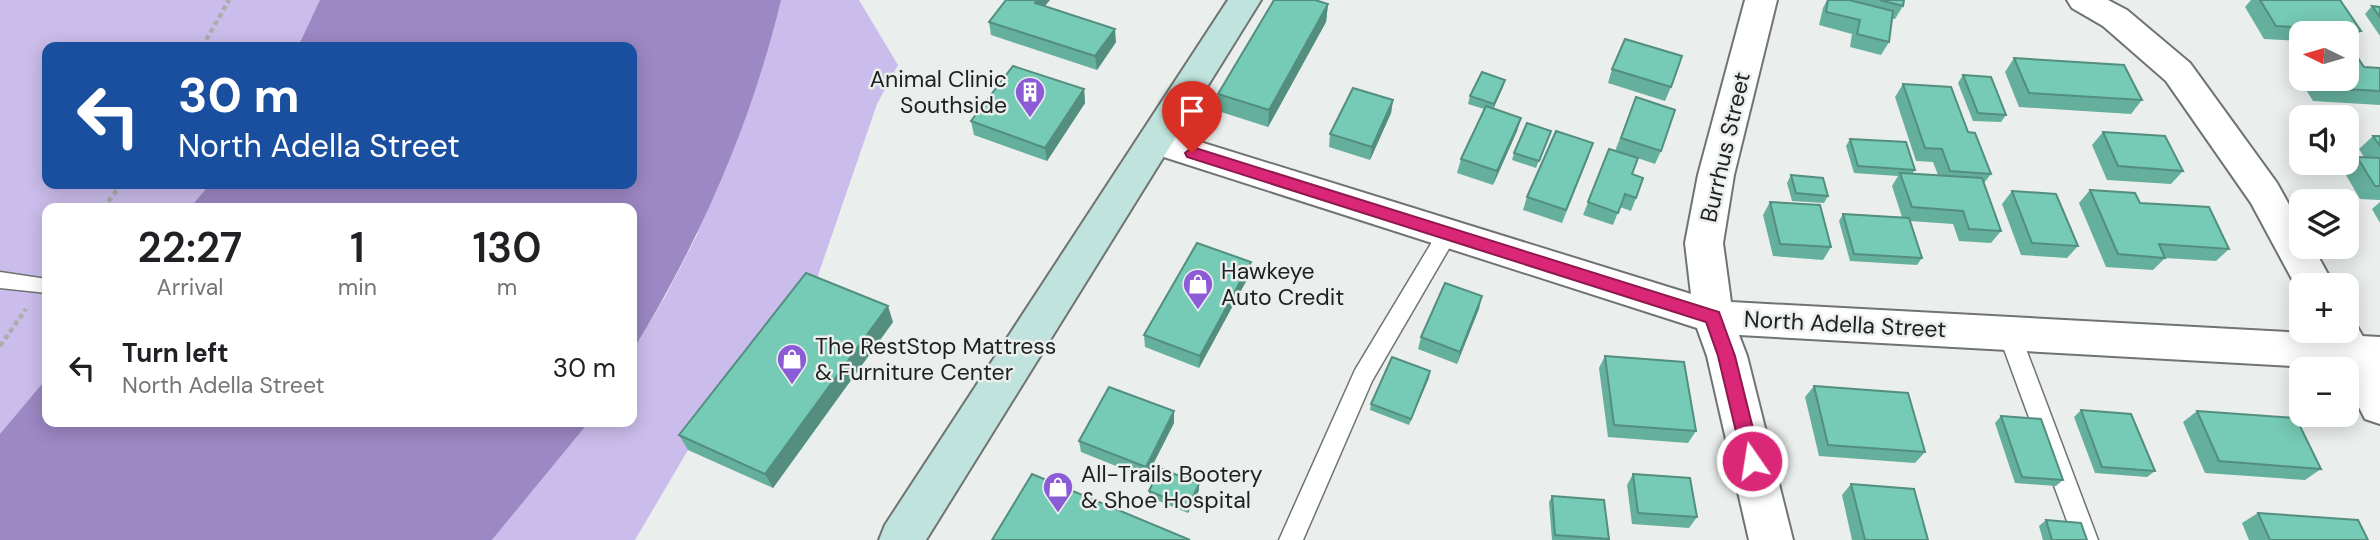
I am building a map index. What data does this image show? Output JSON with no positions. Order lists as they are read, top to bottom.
{
  "streets": {
    "street": ["Burrhus Street", "North Adella Street"]
  },
  "crossings": [
    ["Burrhus Street", "North Adella Street"]
  ],
  "places": {
    "building": ["Animal Clinic Southside"],
    "shop": ["Hawkeye Auto Credit", "The RestStop Mattress & Furniture Center", "All-Trails Bootery & Shoe Hospital"]
  },
  "north": "left",
  "page": {
    "map_buttons": ["+", "−"],
    "turn": ["30 m", "North Adella Street"],
    "eta": [
      "22:27",
      "Arrival",
      "1",
      "min",
      "130",
      "m"
    ],
    "list": [
      {
        "name": "Turn left",
        "note": "North Adella Street",
        "value": "30 m"
      }
    ]
  }
}
